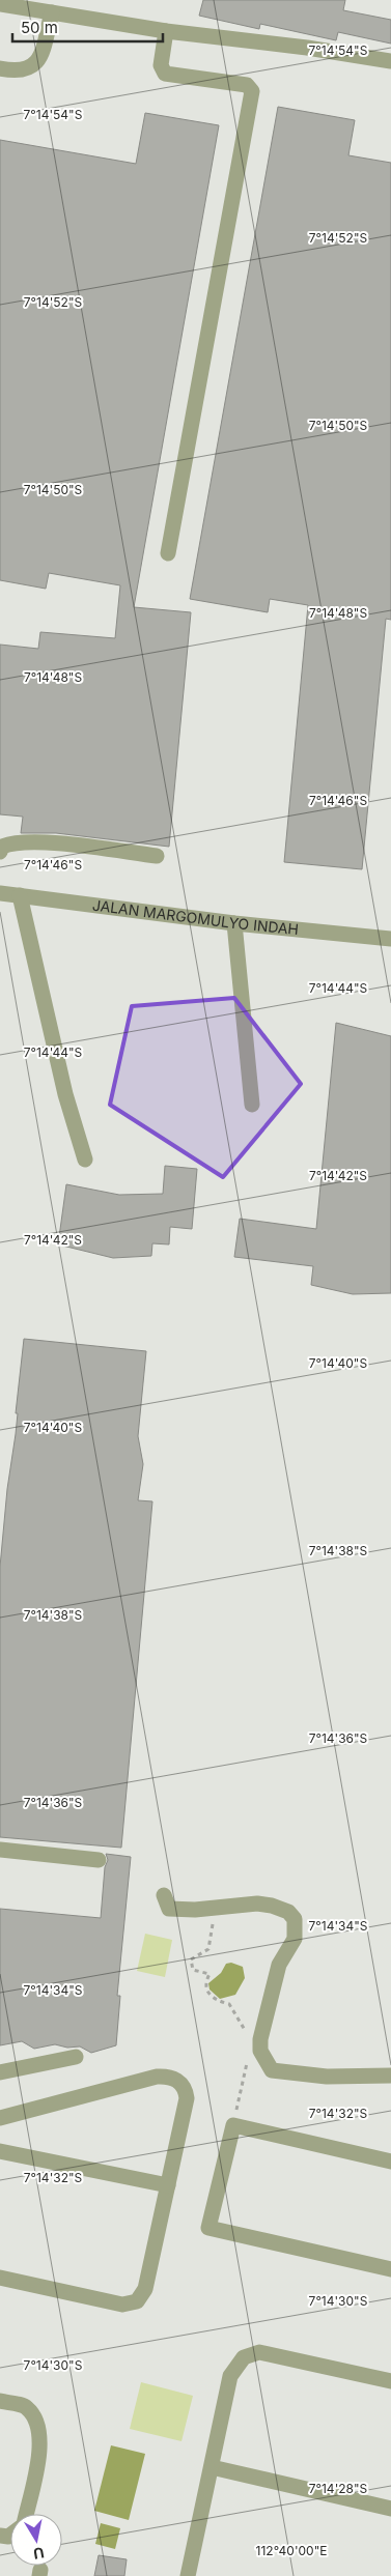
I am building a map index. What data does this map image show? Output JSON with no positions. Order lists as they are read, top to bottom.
{
  "streets": {
    "street": ["JALAN MARGOMULYO INDAH"]
  },
  "scale_bar": "50 m",
  "north": "bottom",
  "coordinates": [
    "7°14'54\"S",
    "7°14'52\"S",
    "7°14'50\"S",
    "7°14'48\"S",
    "7°14'46\"S",
    "7°14'44\"S",
    "7°14'42\"S",
    "7°14'40\"S",
    "7°14'38\"S",
    "7°14'36\"S",
    "7°14'34\"S",
    "7°14'32\"S",
    "7°14'30\"S",
    "7°14'28\"S",
    "112°40'00\"E"
  ]
}
